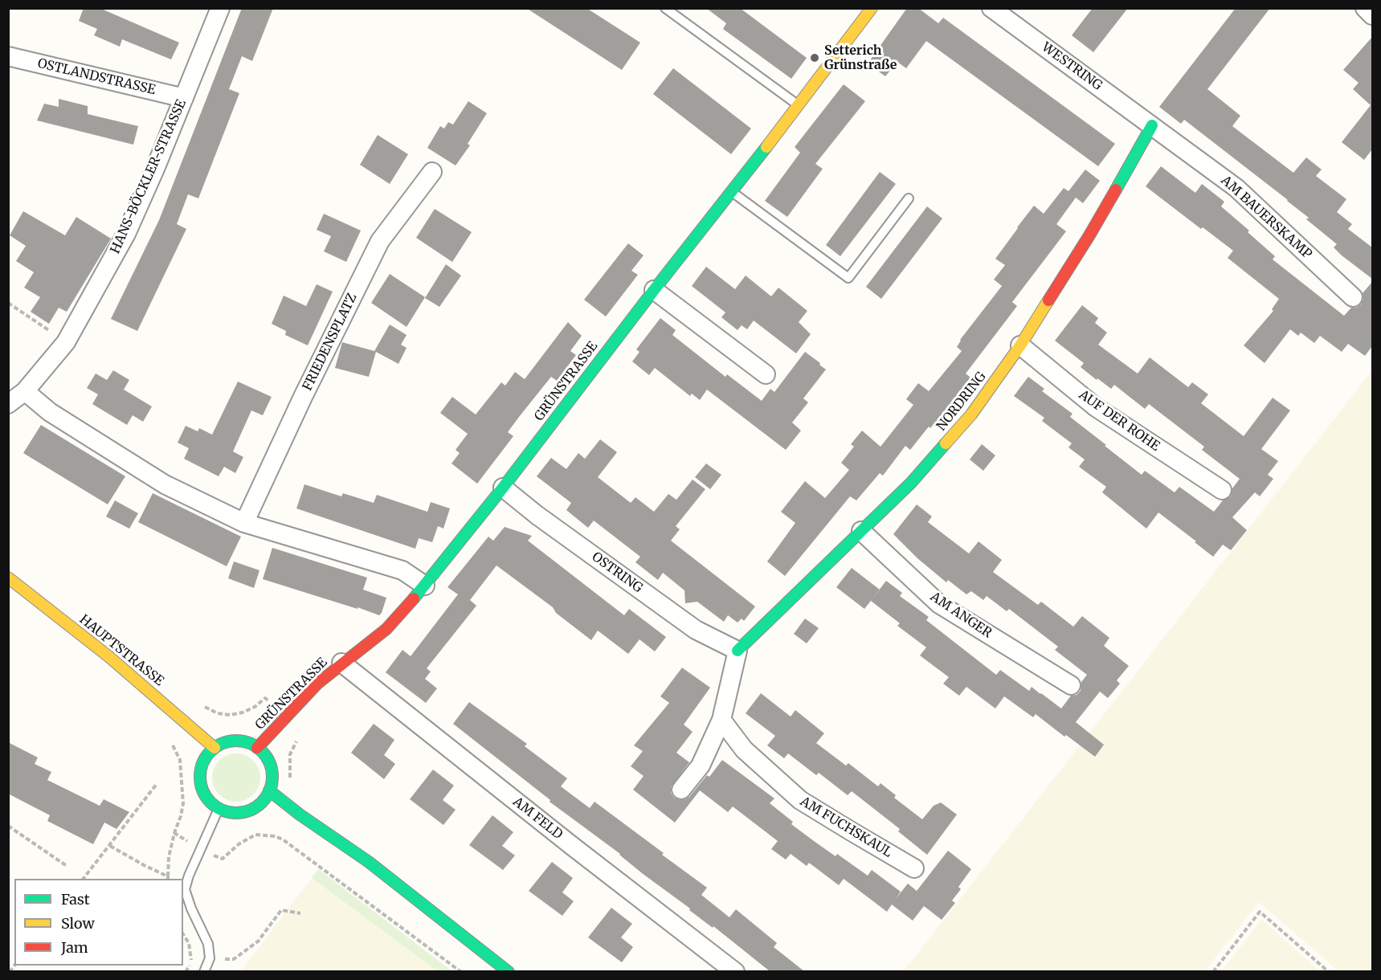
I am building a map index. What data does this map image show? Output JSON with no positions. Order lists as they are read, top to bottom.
{
  "streets": {
    "street": [
      "WESTRING",
      "OSTLANDSTRASSE",
      "HANS-BÖCKLER-STRASSE",
      "AM BAUERSKAMP",
      "FRIEDENSPLATZ",
      "GRÜNSTRASSE",
      "NORDRING",
      "AUF DER ROHE",
      "OSTRING",
      "AM ANGER",
      "HAUPTSTRASSE",
      "AM FELD",
      "AM FUCHSKAUL"
    ]
  },
  "crossings": [
    ["WESTRING", "AM BAUERSKAMP"],
    ["WESTRING", "NORDRING"],
    ["OSTLANDSTRASSE", "HANS-BÖCKLER-STRASSE"],
    ["AM BAUERSKAMP", "NORDRING"],
    ["GRÜNSTRASSE", "OSTRING"],
    ["GRÜNSTRASSE", "HAUPTSTRASSE"],
    ["GRÜNSTRASSE", "AM FELD"],
    ["NORDRING", "AUF DER ROHE"],
    ["NORDRING", "OSTRING"],
    ["NORDRING", "AM ANGER"]
  ],
  "places": ["Setterich Grünstraße"],
  "legend": ["Fast", "Slow", "Jam"]
}
